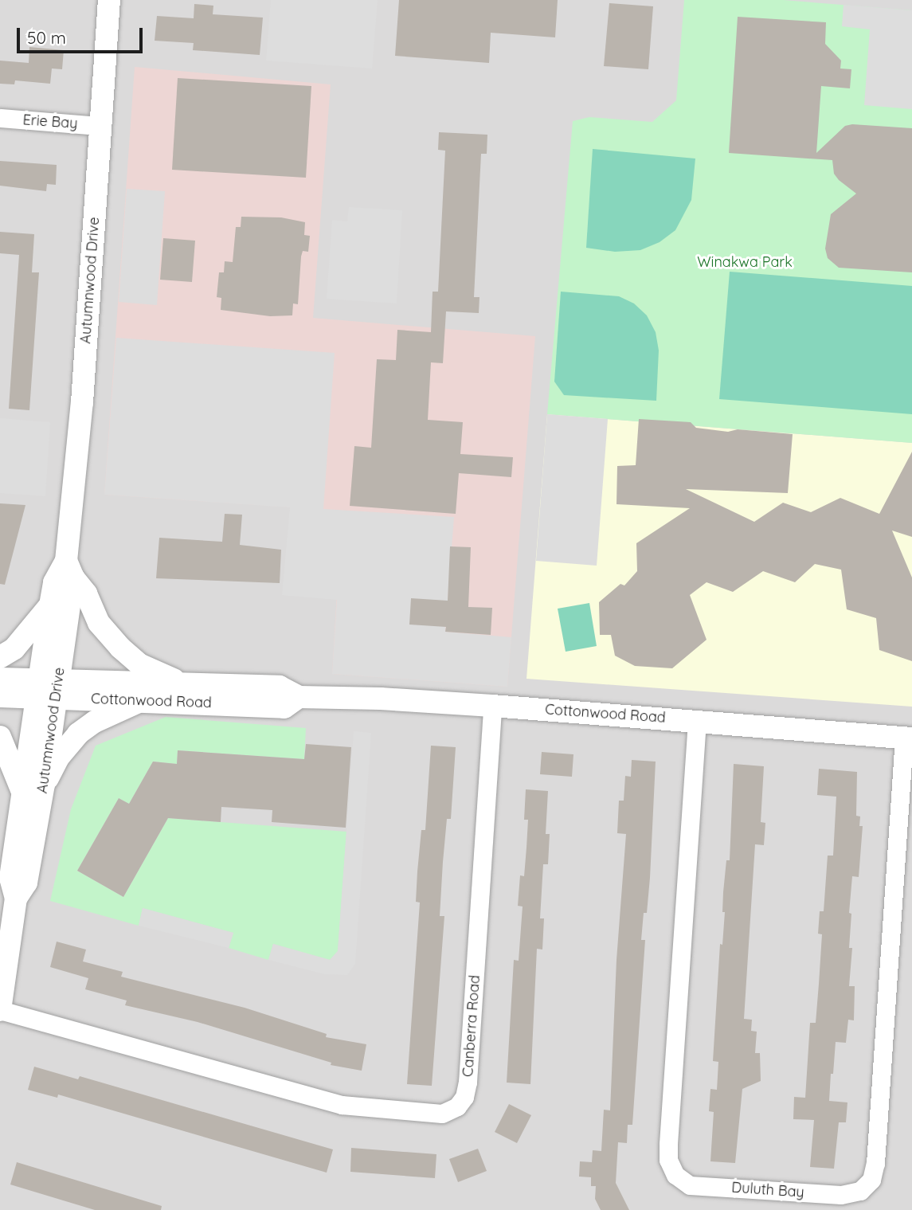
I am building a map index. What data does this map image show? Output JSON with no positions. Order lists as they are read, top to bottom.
{
  "streets": {
    "street": [
      "Erie Bay",
      "Autumnwood Drive",
      "Cottonwood Road",
      "Canberra Road",
      "Duluth Bay"
    ]
  },
  "crossings": [
    ["Erie Bay", "Autumnwood Drive"],
    ["Autumnwood Drive", "Cottonwood Road"],
    ["Autumnwood Drive", "Canberra Road"],
    ["Cottonwood Road", "Canberra Road"],
    ["Cottonwood Road", "Duluth Bay"]
  ],
  "parks": ["Winakwa Park"],
  "scale_bar": "50 m"
}
